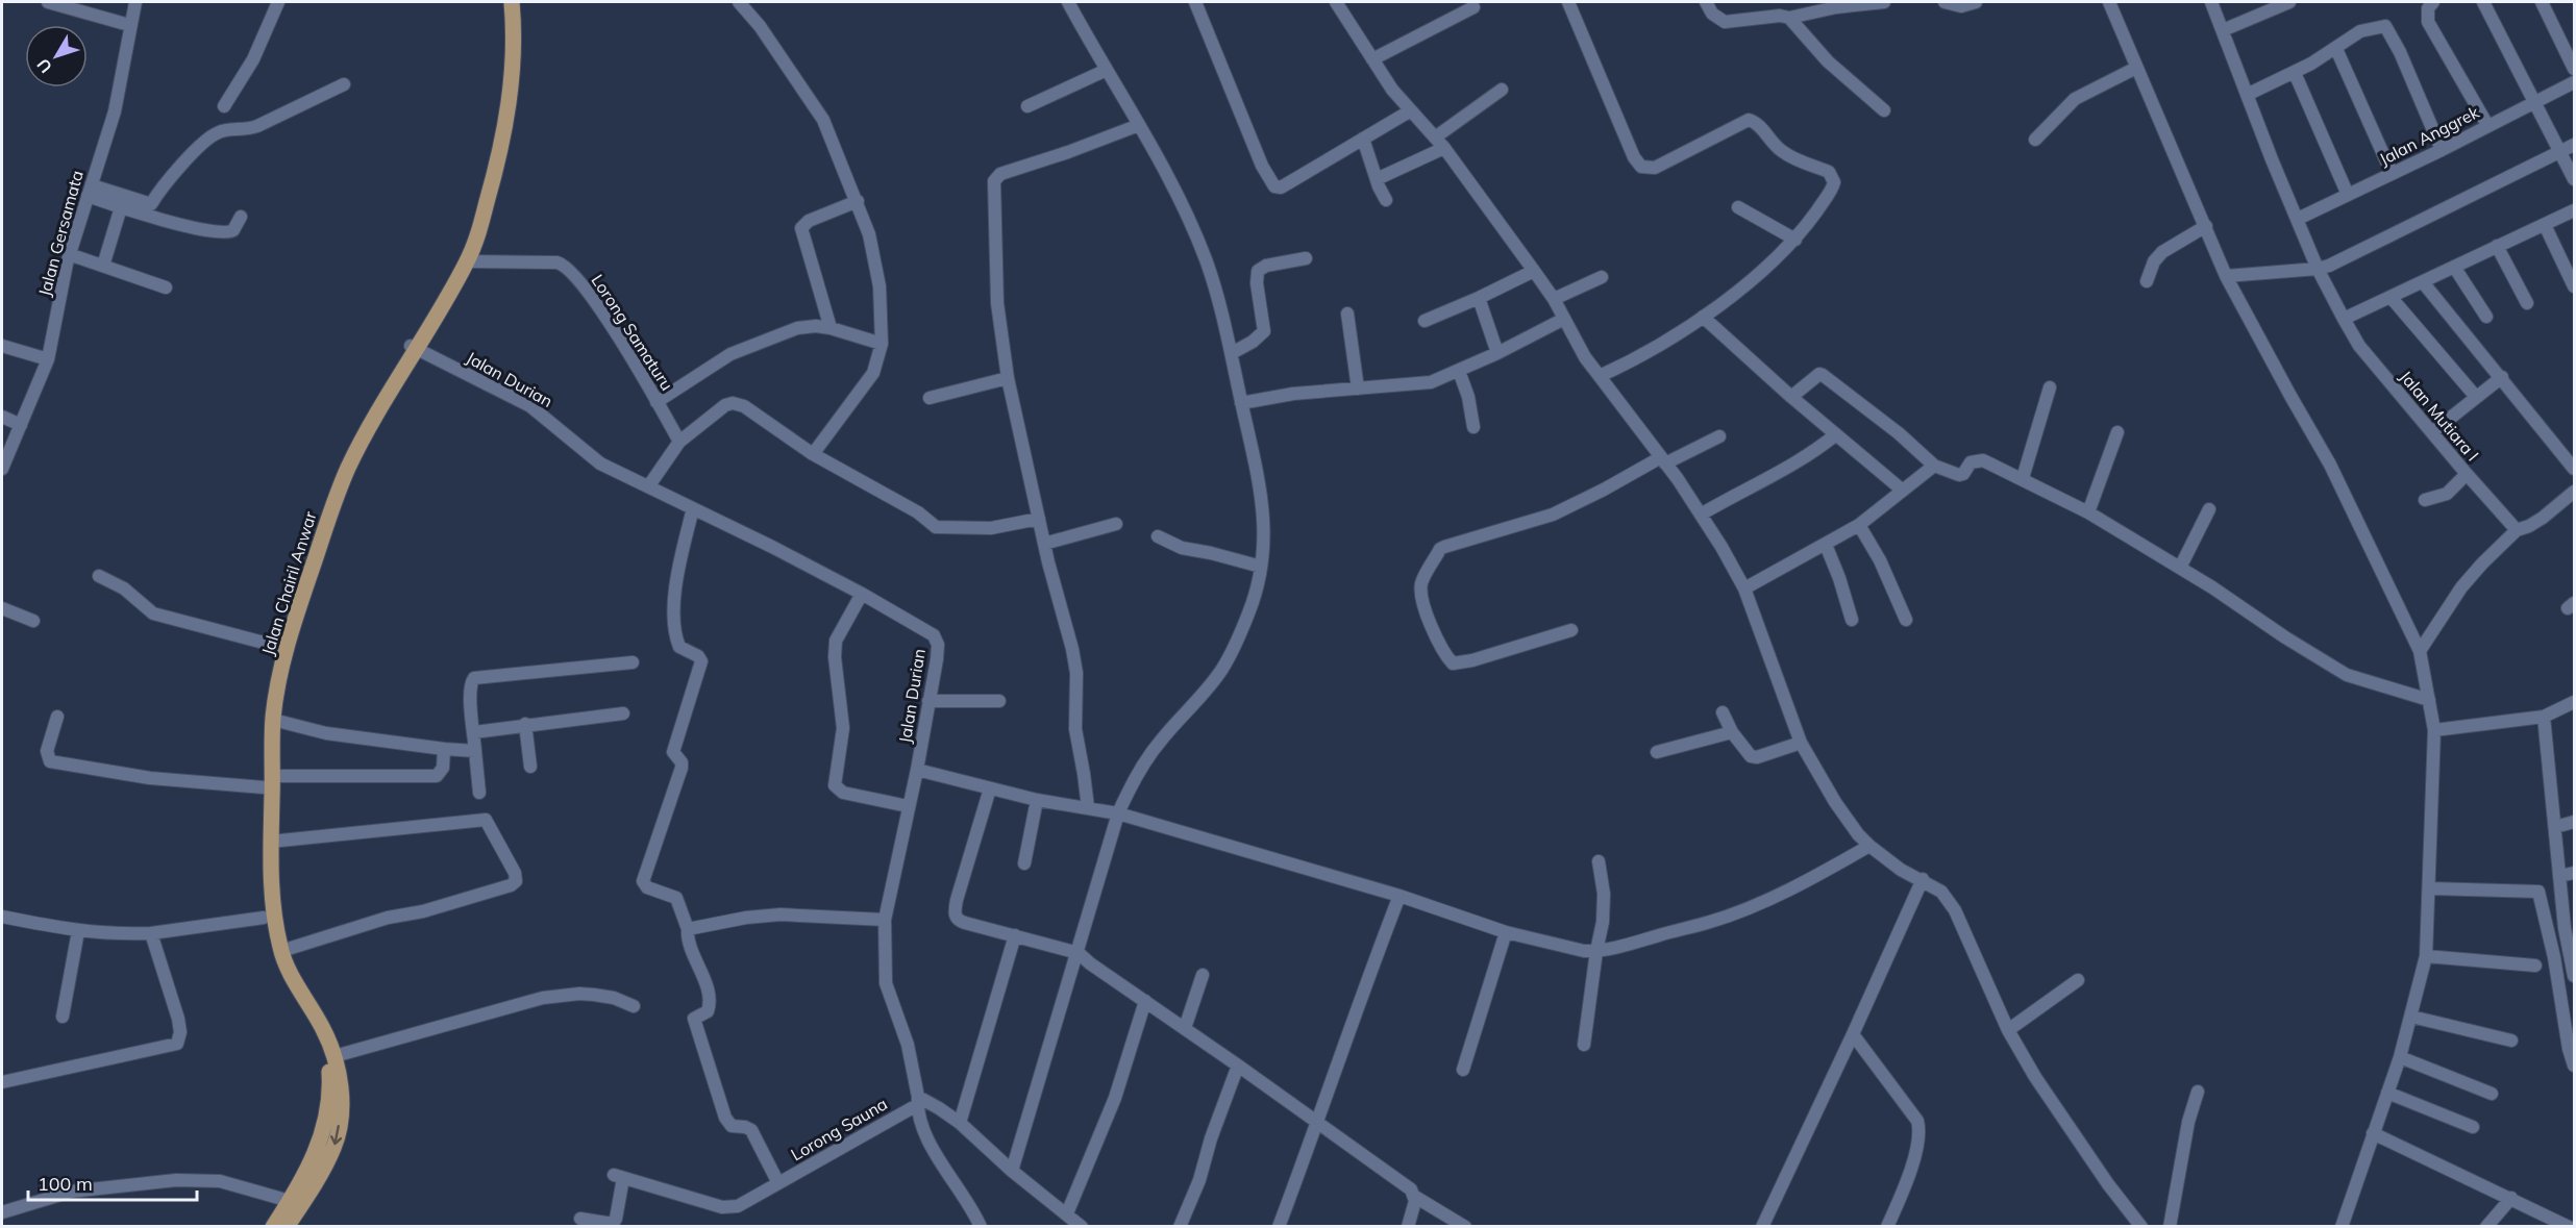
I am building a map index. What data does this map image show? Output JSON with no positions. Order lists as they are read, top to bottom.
{
  "streets": {
    "main road": ["Jalan Chairil Anwar"],
    "street": [
      "Jalan Anggrek",
      "Jalan Gersamata",
      "Lorong Samaturu",
      "Jalan Durian",
      "Jalan Mutiara I",
      "Lorong Sauna"
    ]
  },
  "crossings": [
    ["Jalan Anggrek", "Jalan Mutiara I"],
    ["Lorong Samaturu", "Jalan Chairil Anwar"],
    ["Jalan Durian", "Jalan Chairil Anwar"],
    ["Jalan Durian", "Lorong Sauna"]
  ],
  "scale_bar": "100 m",
  "north": "bottom left"
}
